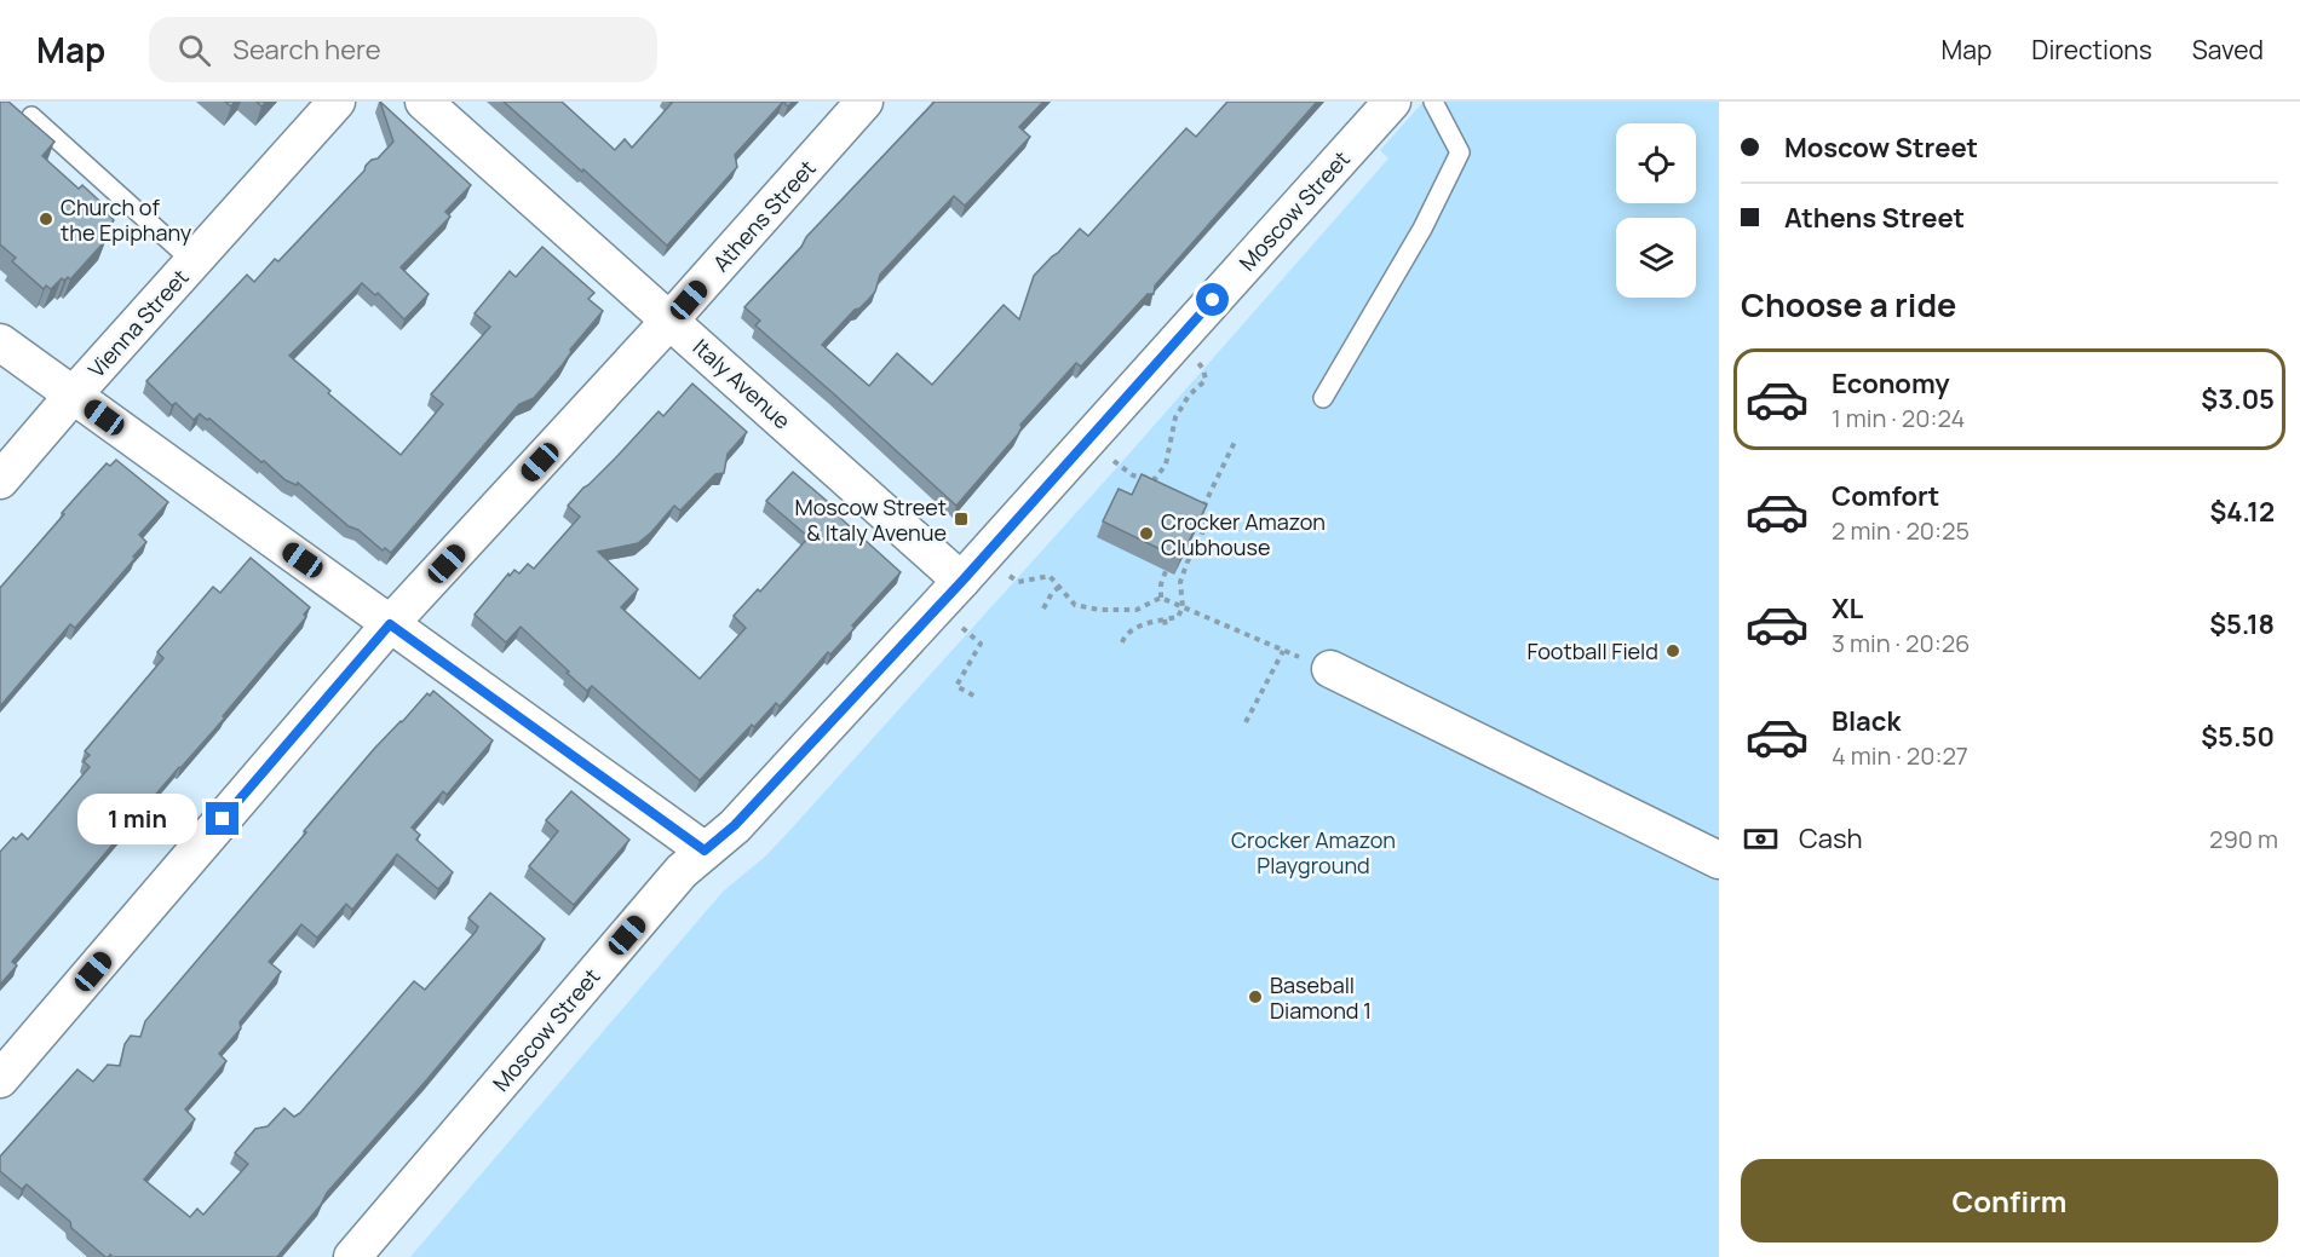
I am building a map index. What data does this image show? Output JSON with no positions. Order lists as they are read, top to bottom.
{
  "streets": {
    "street": [
      "Moscow Street",
      "Athens Street",
      "Vienna Street",
      "Italy Avenue"
    ]
  },
  "crossings": [
    ["Moscow Street", "Italy Avenue"],
    ["Athens Street", "Italy Avenue"]
  ],
  "parks": ["Crocker Amazon Playground"],
  "places": {
    "other": [
      "Church of the Epiphany",
      "Crocker Amazon Clubhouse",
      "Football Field",
      "Baseball Diamond 1"
    ],
    "transit": ["Moscow Street & Italy Avenue"]
  },
  "page": {
    "header": "Map",
    "search": "Search here",
    "nav": ["Map", "Directions", "Saved"],
    "banner": ["Moscow Street", "Athens Street"],
    "heading": "Choose a ride",
    "list": [
      {
        "name": "Economy",
        "note": "1 min · 20:24",
        "value": "$3.05"
      },
      {
        "name": "Comfort",
        "note": "2 min · 20:25",
        "value": "$4.12"
      },
      {
        "name": "XL",
        "note": "3 min · 20:26",
        "value": "$5.18"
      },
      {
        "name": "Black",
        "note": "4 min · 20:27",
        "value": "$5.50"
      }
    ],
    "bubble": "1 min",
    "pay": ["Cash", "290 m"],
    "buttons": "Confirm"
  }
}
